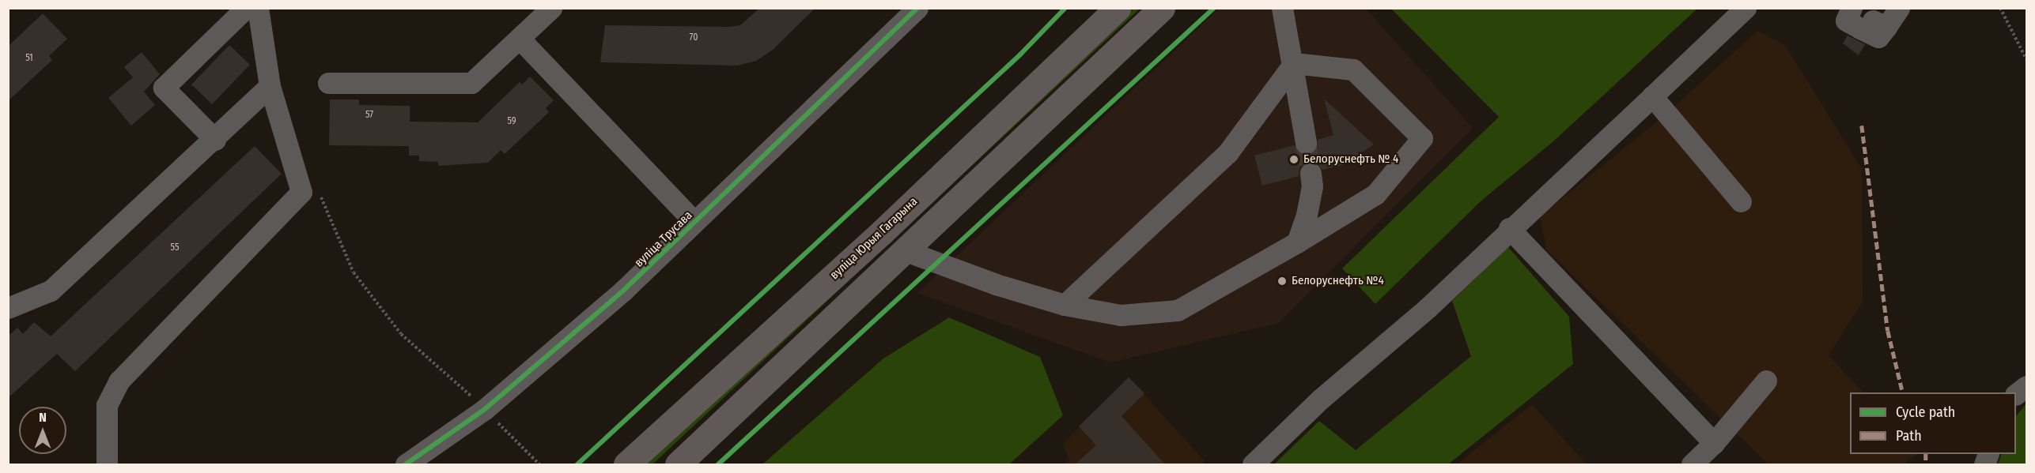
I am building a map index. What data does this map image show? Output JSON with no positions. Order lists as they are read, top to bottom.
{
  "streets": {
    "main road": ["вуліца Юрыя Гагарына"],
    "street": ["вуліца Трусава"]
  },
  "places": ["Белоруснефть № 4", "Белоруснефть №4"],
  "house_numbers": [
    "70",
    "51",
    "57",
    "59",
    "55"
  ],
  "legend": ["Cycle path", "Path"],
  "north": "top"
}
